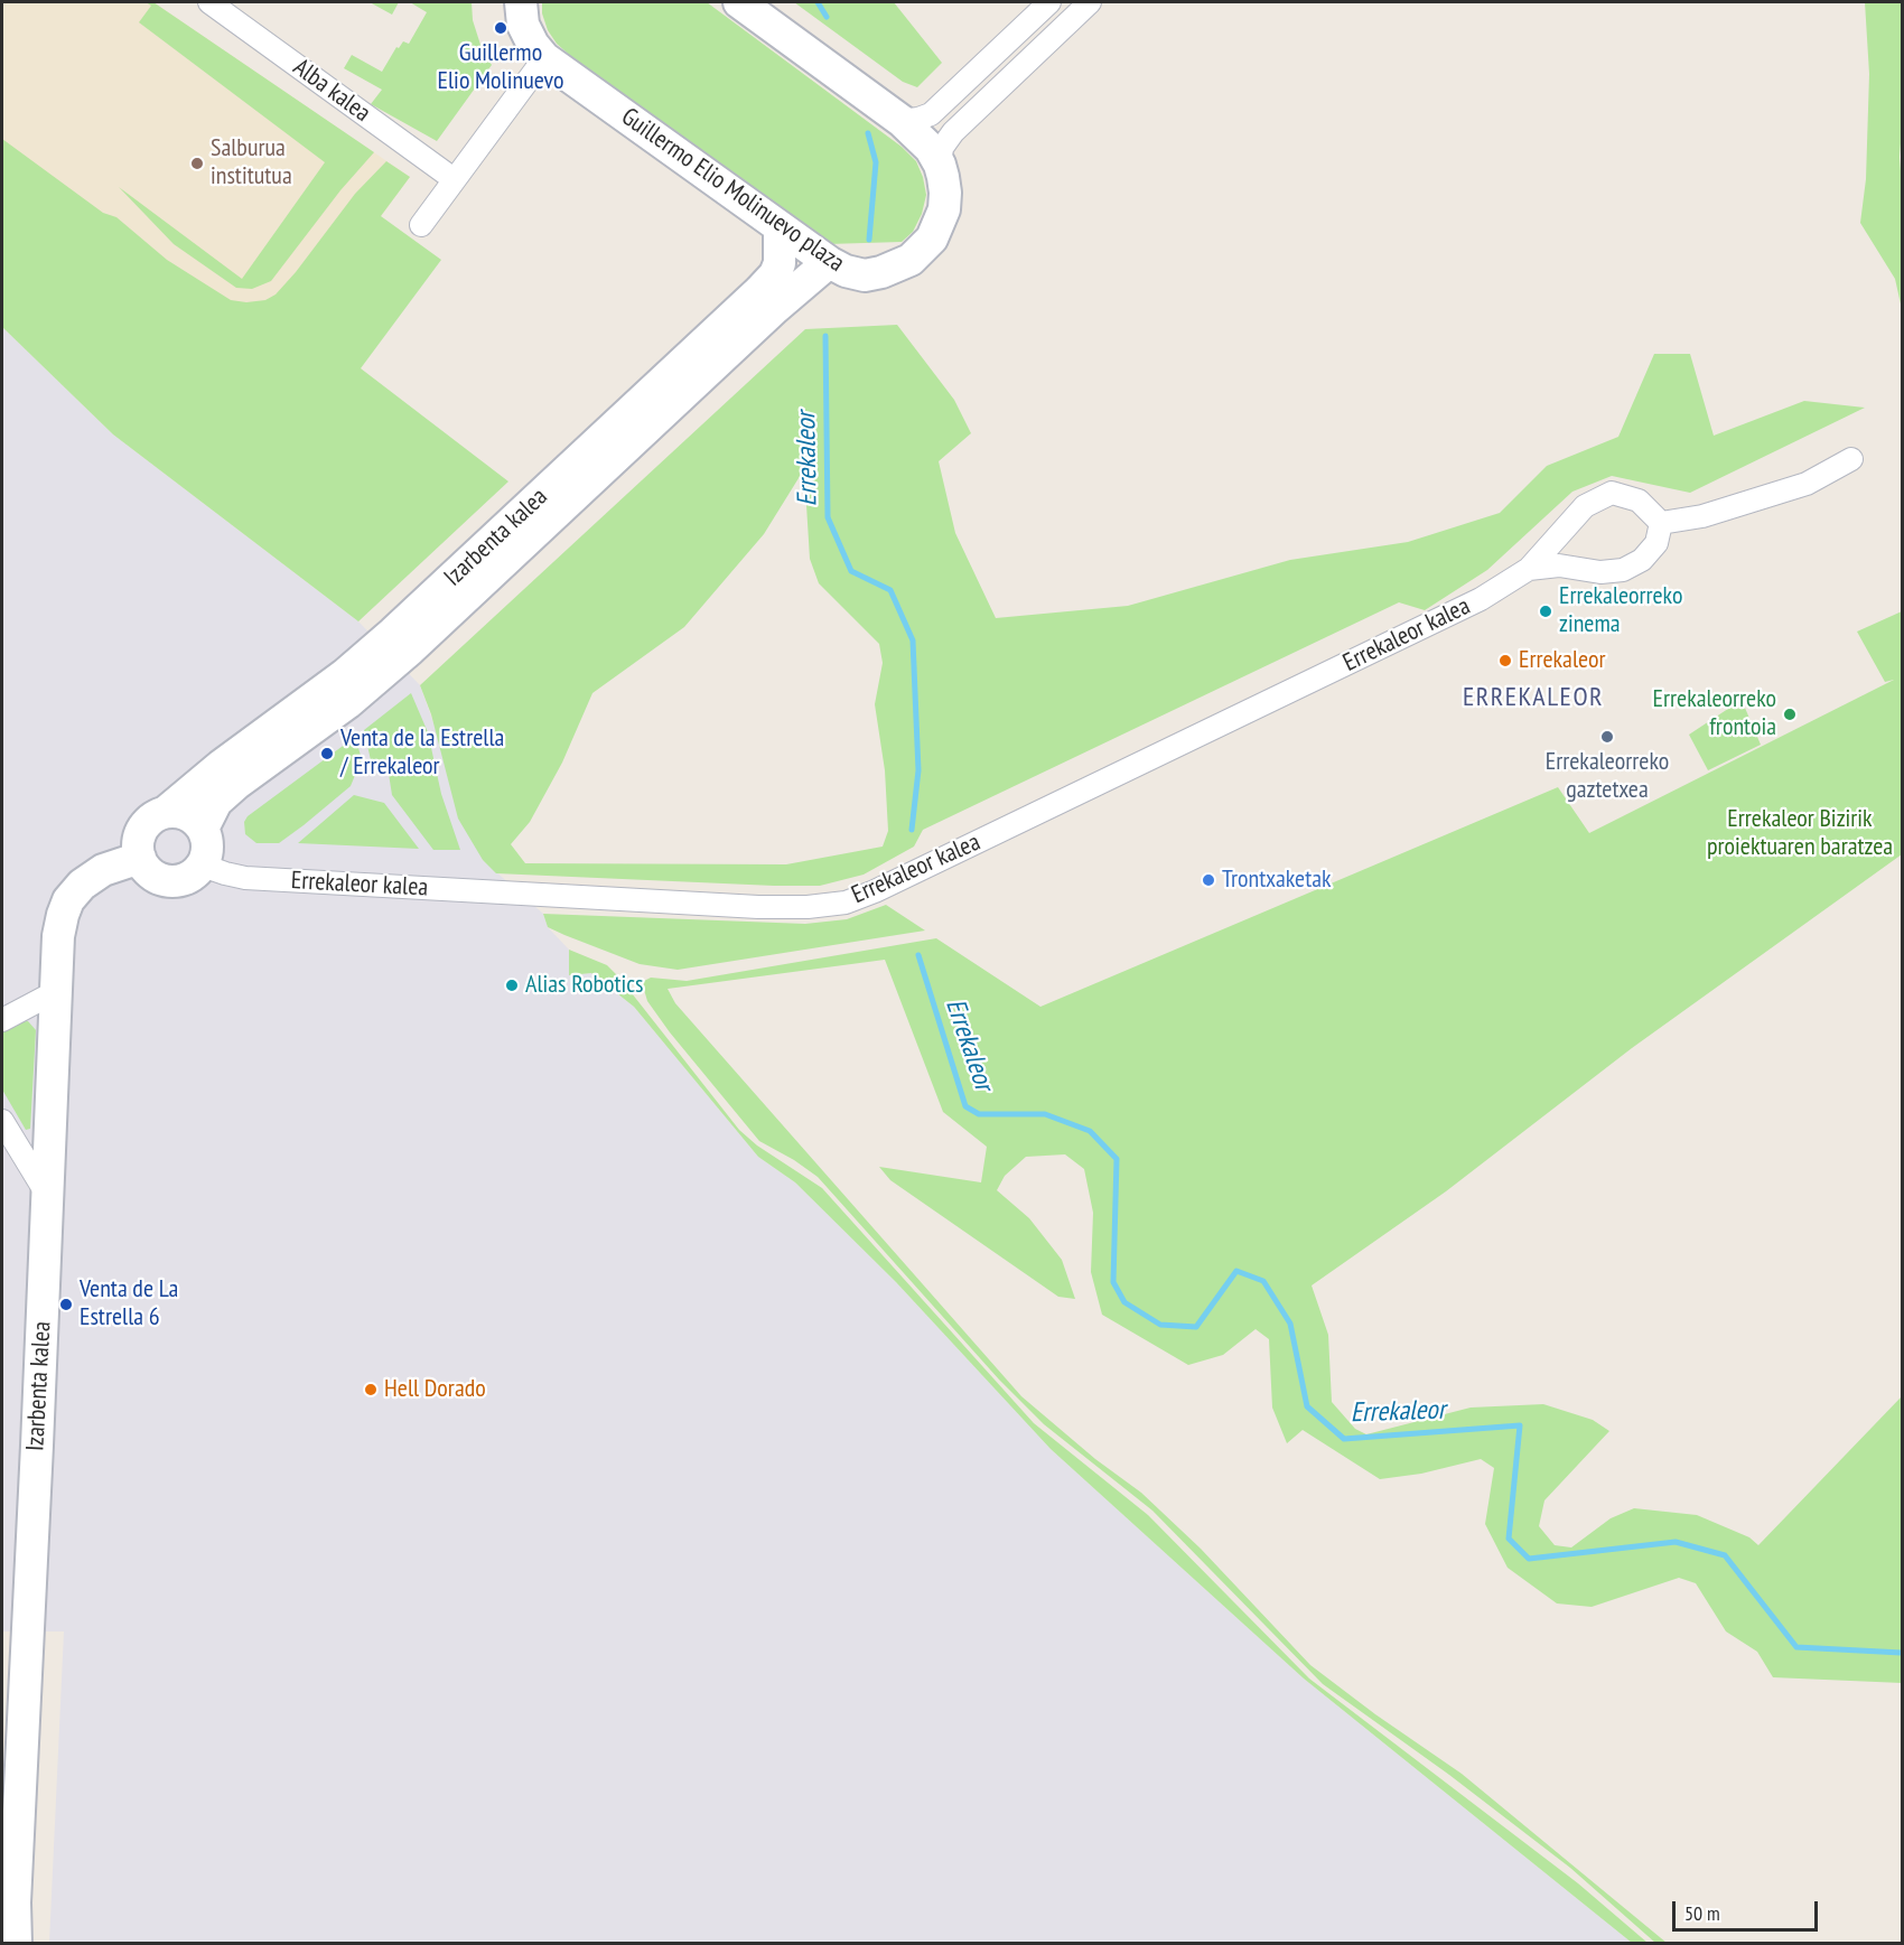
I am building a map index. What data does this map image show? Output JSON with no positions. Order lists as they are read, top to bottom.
{
  "streets": {
    "main road": ["Guillermo Elio Molinuevo plaza", "Izarbenta kalea"],
    "street": ["Alba kalea", "Errekaleor kalea"]
  },
  "crossings": [
    ["Guillermo Elio Molinuevo plaza", "Izarbenta kalea"],
    ["Izarbenta kalea", "Errekaleor kalea"]
  ],
  "districts": ["ERREKALEOR"],
  "water": ["Errekaleor"],
  "parks": ["Errekaleor Bizirik proiektuaren baratzea"],
  "places": [
    "Guillermo Elio Molinuevo",
    "Salburua institutua",
    "Errekaleorreko zinema",
    "Errekaleor",
    "Errekaleorreko frontoia",
    "Errekaleorreko gaztetxea",
    "Venta de la Estrella / Errekaleor",
    "Trontxaketak",
    "Alias Robotics",
    "Venta de La Estrella 6",
    "Hell Dorado"
  ],
  "scale_bar": "50 m"
}
